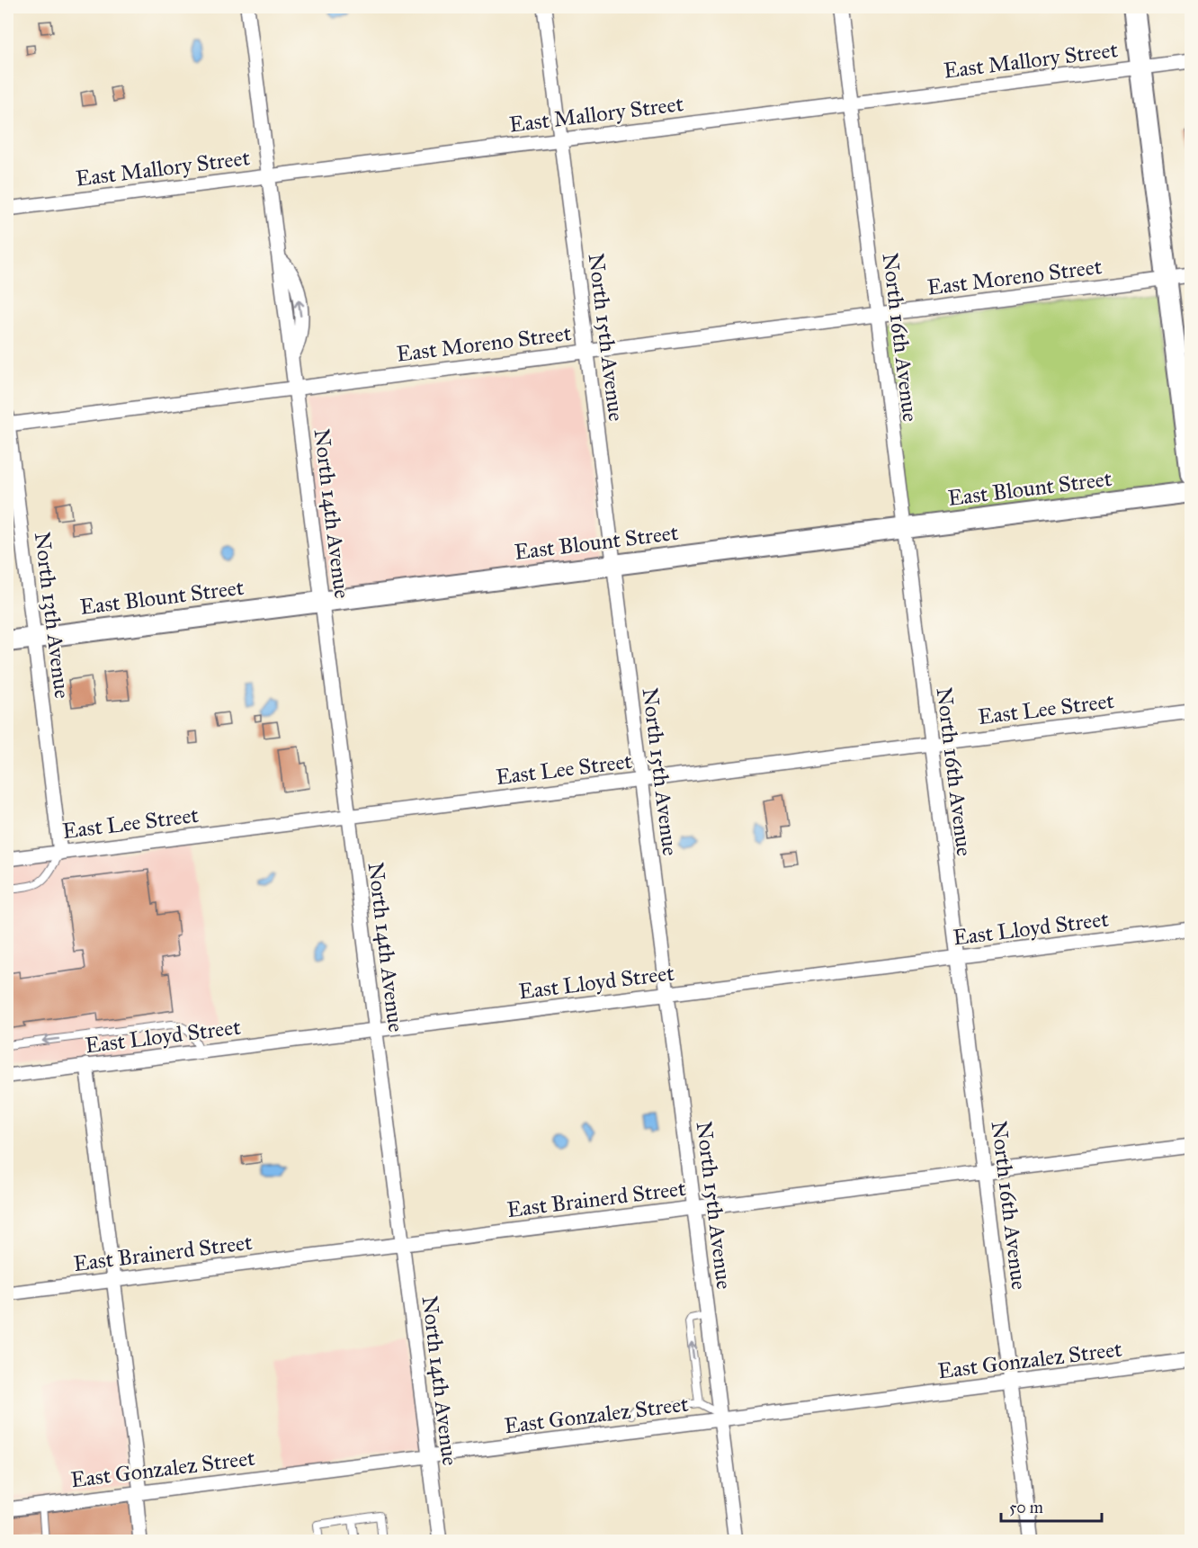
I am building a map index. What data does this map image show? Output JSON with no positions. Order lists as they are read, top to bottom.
{
  "streets": {
    "street": [
      "East Mallory Street",
      "East Moreno Street",
      "North 15th Avenue",
      "North 16th Avenue",
      "East Blount Street",
      "North 14th Avenue",
      "North 13th Avenue",
      "East Lee Street",
      "East Lloyd Street",
      "East Brainerd Street",
      "East Gonzalez Street"
    ]
  },
  "crossings": [
    ["East Mallory Street", "North 15th Avenue"],
    ["East Mallory Street", "North 16th Avenue"],
    ["East Mallory Street", "North 14th Avenue"],
    ["East Moreno Street", "North 15th Avenue"],
    ["East Moreno Street", "North 16th Avenue"],
    ["East Moreno Street", "North 14th Avenue"],
    ["East Moreno Street", "North 13th Avenue"],
    ["North 15th Avenue", "East Blount Street"],
    ["North 15th Avenue", "East Lee Street"],
    ["North 15th Avenue", "East Lloyd Street"],
    ["North 15th Avenue", "East Brainerd Street"],
    ["North 15th Avenue", "East Gonzalez Street"],
    ["North 16th Avenue", "East Blount Street"],
    ["North 16th Avenue", "East Lee Street"],
    ["North 16th Avenue", "East Lloyd Street"],
    ["North 16th Avenue", "East Brainerd Street"],
    ["North 16th Avenue", "East Gonzalez Street"],
    ["East Blount Street", "North 14th Avenue"],
    ["East Blount Street", "North 13th Avenue"],
    ["North 14th Avenue", "East Lee Street"],
    ["North 14th Avenue", "East Lloyd Street"],
    ["North 14th Avenue", "East Brainerd Street"],
    ["North 14th Avenue", "East Gonzalez Street"],
    ["North 13th Avenue", "East Lee Street"]
  ],
  "scale_bar": "50 m"
}
